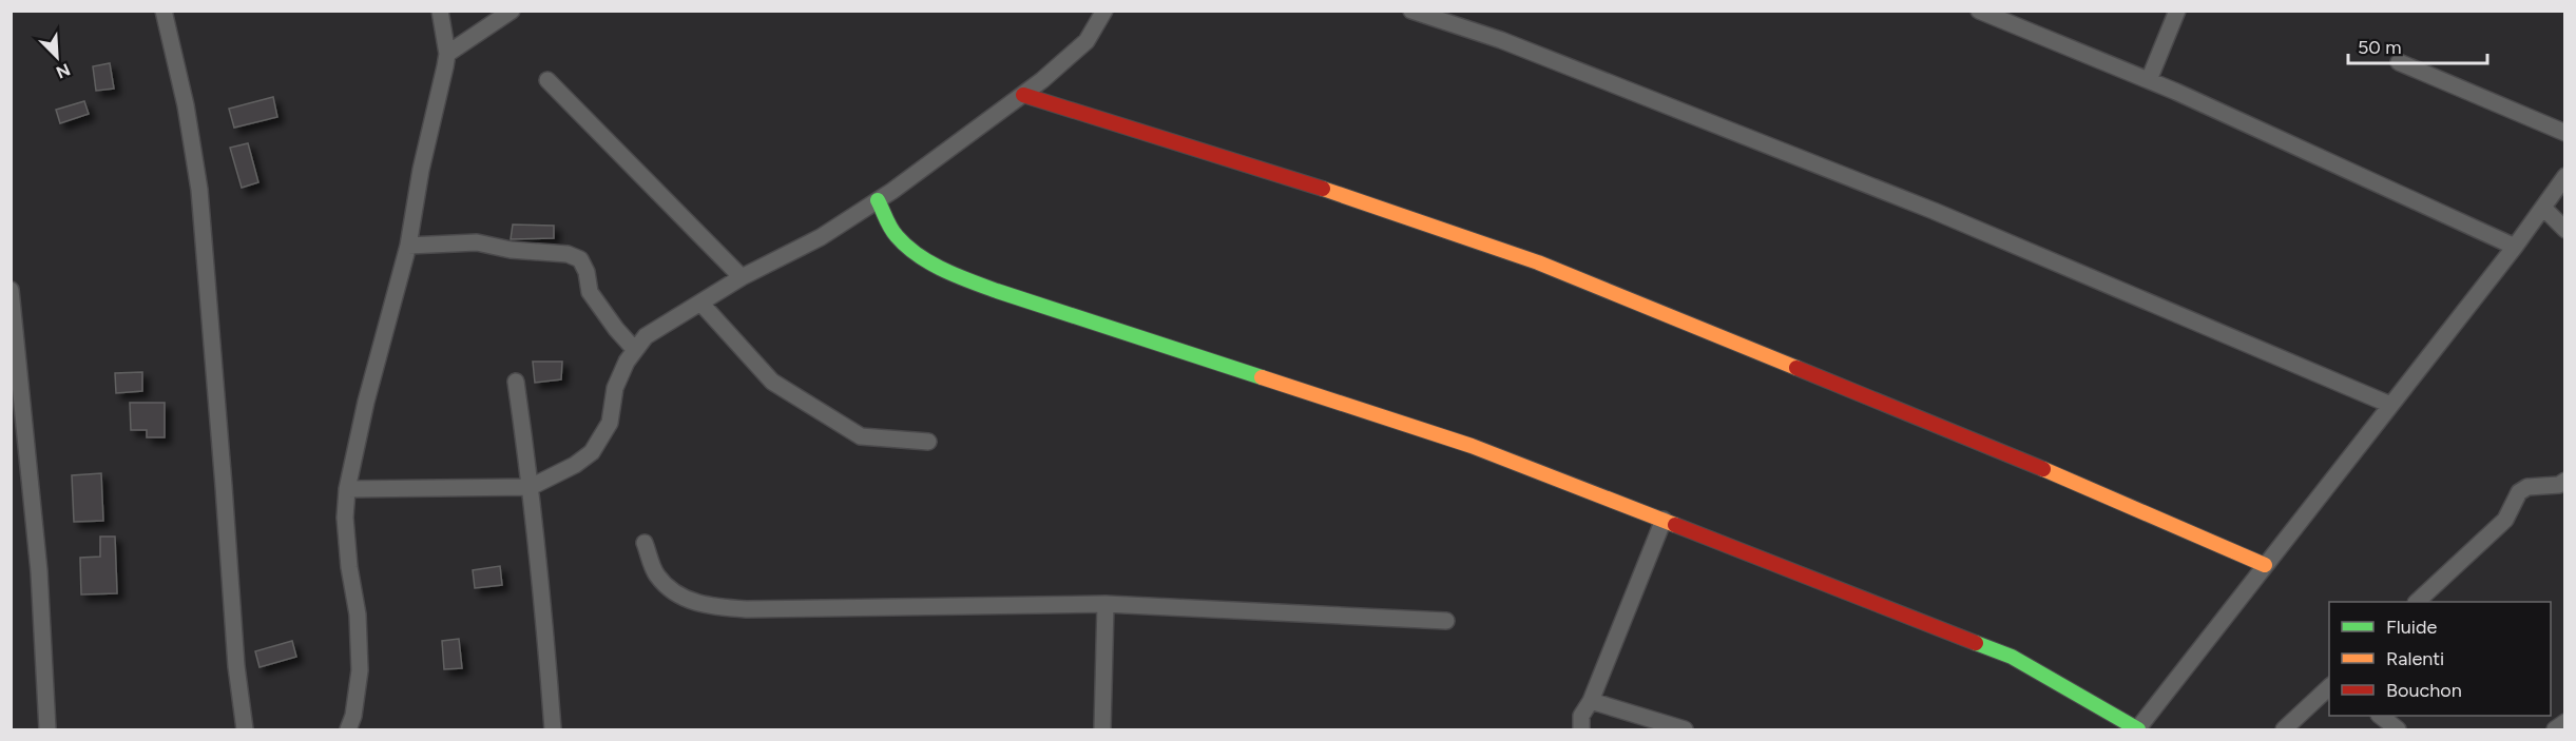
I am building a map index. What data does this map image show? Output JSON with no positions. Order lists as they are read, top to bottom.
{
  "legend": ["Fluide", "Ralenti", "Bouchon"],
  "scale_bar": "50 m",
  "north": "bottom right"
}
